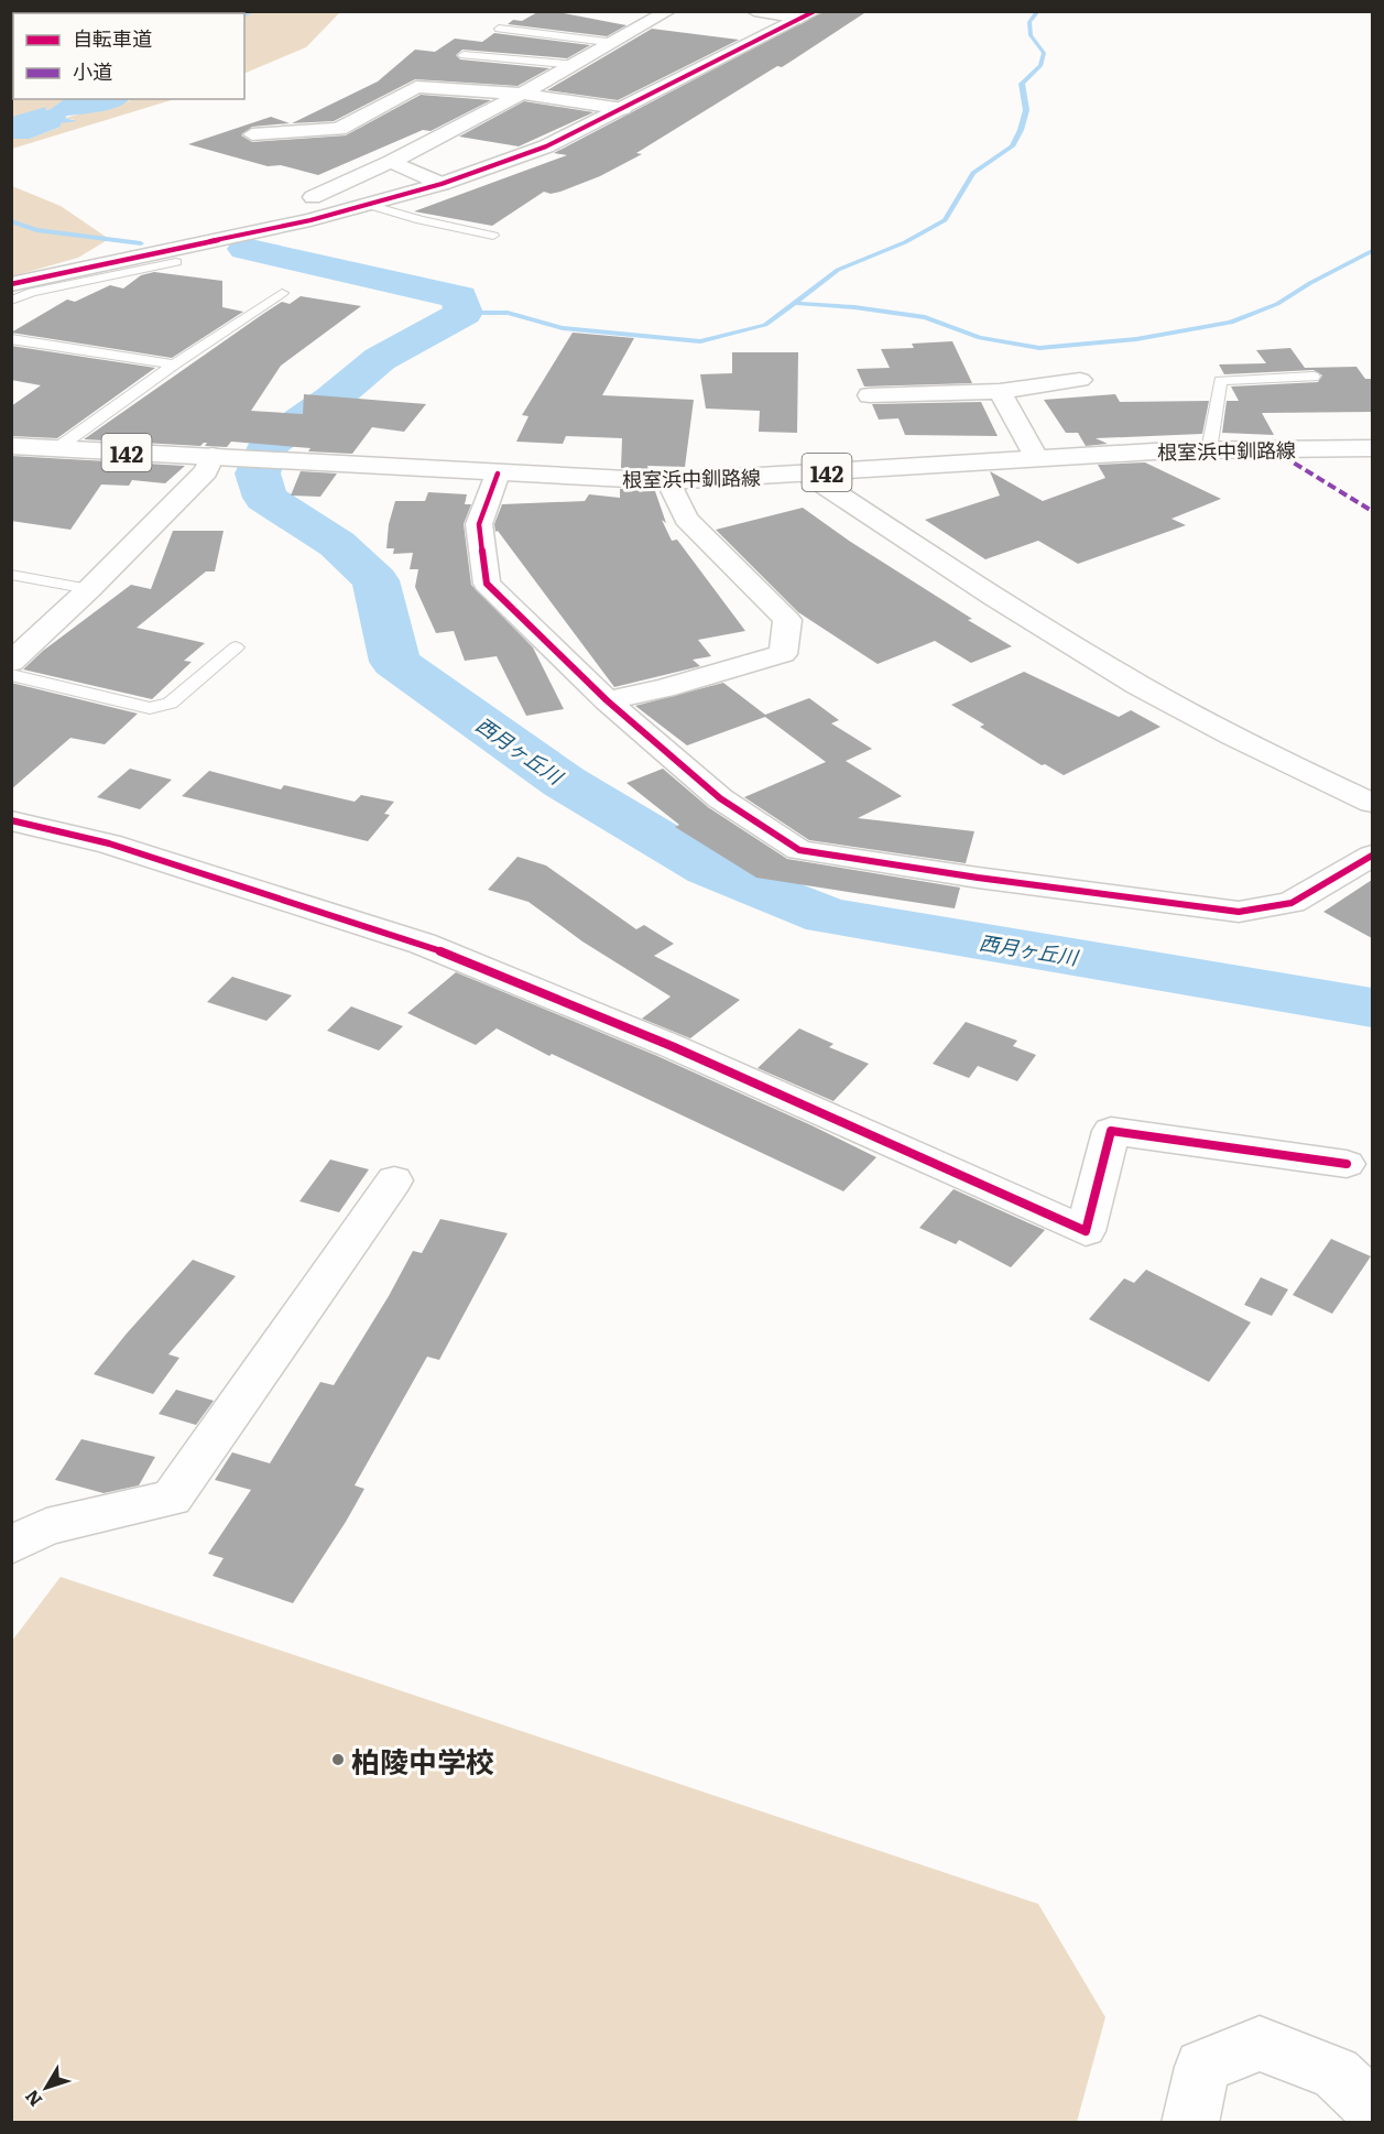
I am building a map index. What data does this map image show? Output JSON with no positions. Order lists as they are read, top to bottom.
{
  "streets": {
    "street": ["根室浜中釧路線", "142"]
  },
  "water": ["西月ヶ丘川"],
  "places": ["柏陵中学校"],
  "legend": ["自転車道", "小道"],
  "north": "bottom left"
}
